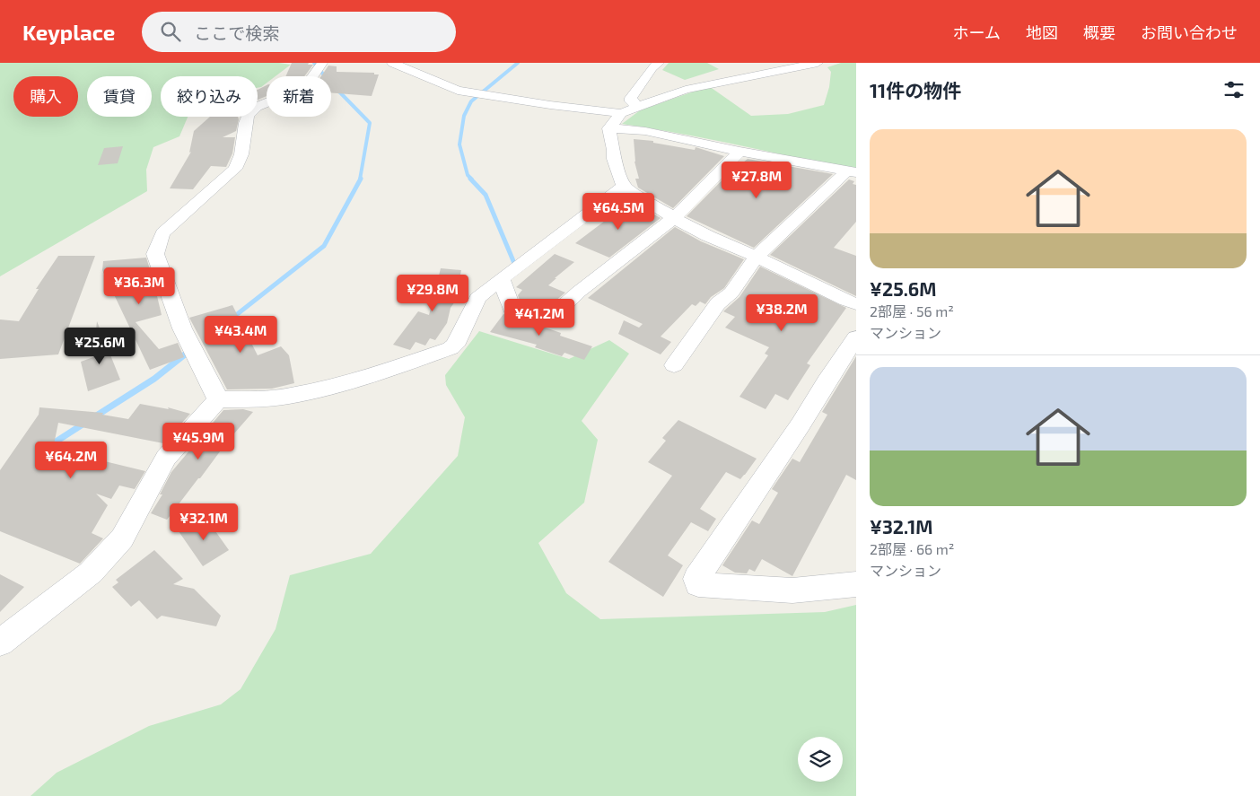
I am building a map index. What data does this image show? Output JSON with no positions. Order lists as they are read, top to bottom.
{
  "page": {
    "header": "Keyplace",
    "search": "ここで検索",
    "nav": [
      "ホーム",
      "地図",
      "概要",
      "お問い合わせ"
    ],
    "heading": "11件の物件",
    "chip": [
      "購入",
      "賃貸",
      "絞り込み",
      "新着"
    ],
    "list": [
      {
        "name": "¥25.6M",
        "note": "2部屋 · 56 m² · マンション"
      },
      {
        "name": "¥32.1M",
        "note": "2部屋 · 66 m² · マンション"
      }
    ],
    "price": [
      "¥27.8M",
      "¥64.5M",
      "¥36.3M",
      "¥29.8M",
      "¥38.2M",
      "¥41.2M",
      "¥43.4M",
      "¥25.6M",
      "¥45.9M",
      "¥64.2M",
      "¥32.1M"
    ]
  }
}
